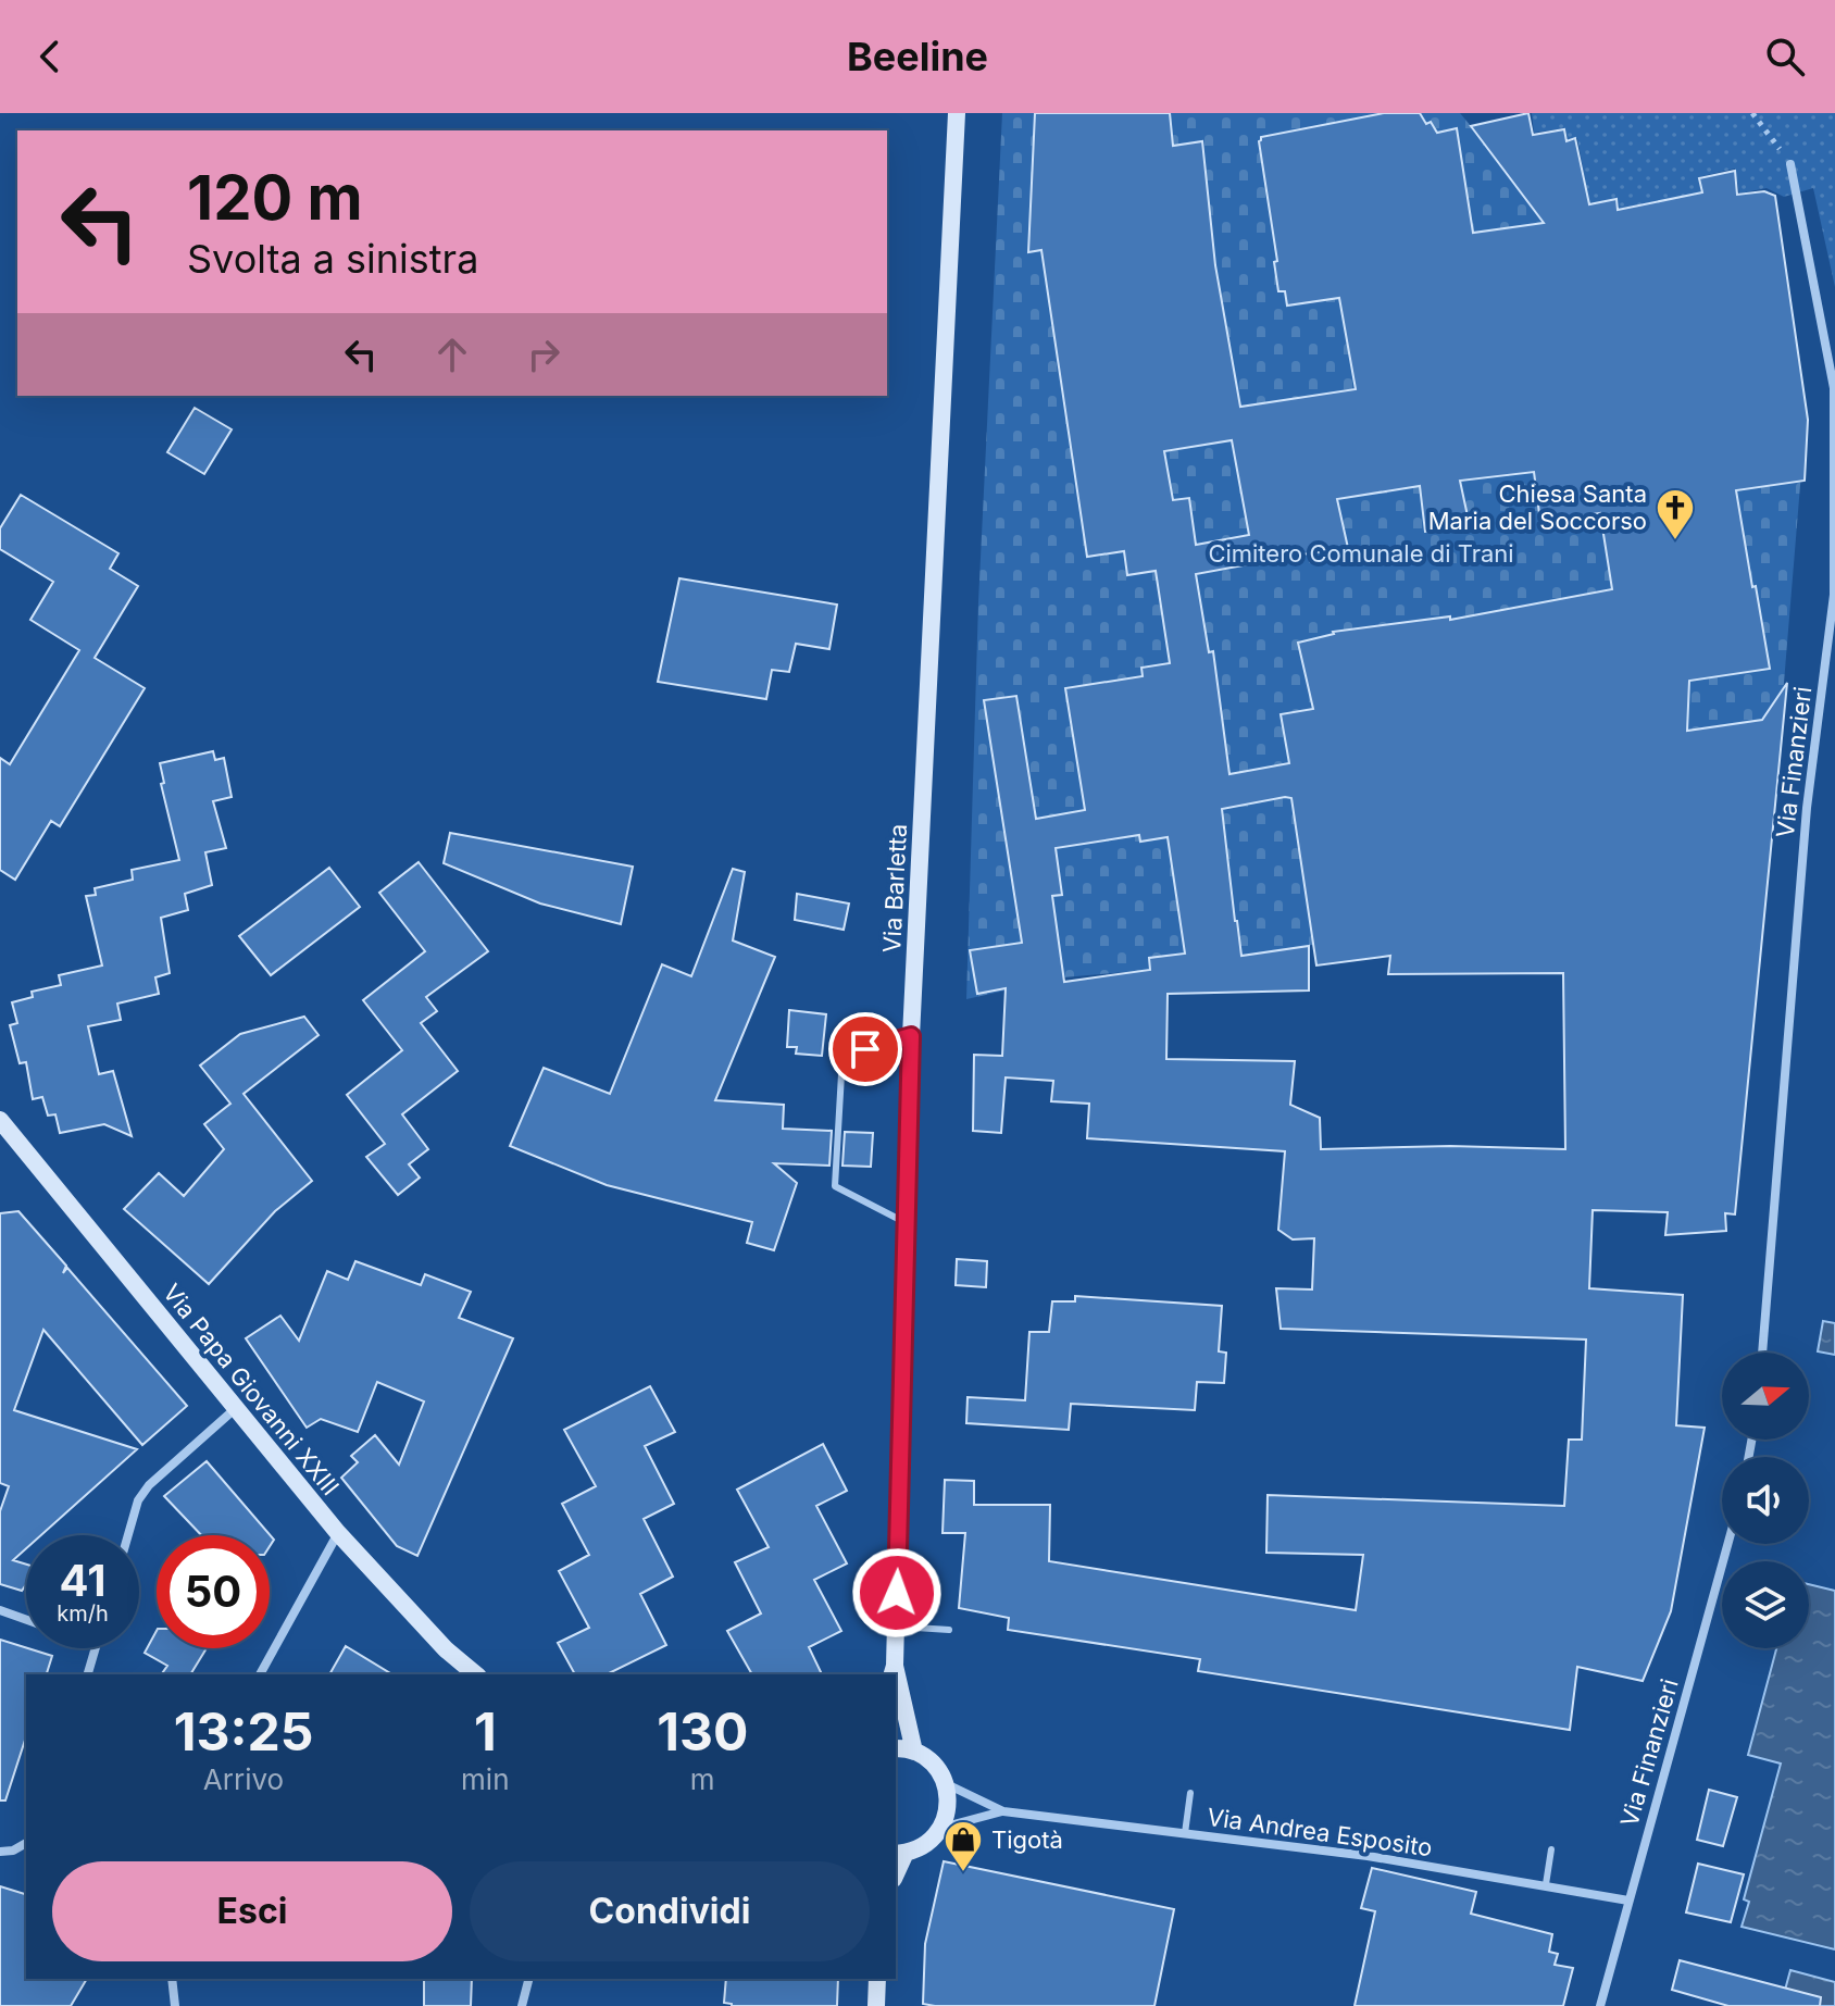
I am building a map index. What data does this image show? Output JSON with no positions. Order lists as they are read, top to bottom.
{
  "streets": {
    "main road": ["Via Barletta", "Via Papa Giovanni XXIII"],
    "street": ["Via Finanzieri", "Via Andrea Esposito"]
  },
  "crossings": [
    ["Via Finanzieri", "Via Andrea Esposito"]
  ],
  "parks": ["Cimitero Comunale di Trani"],
  "places": {
    "church": ["Chiesa Santa Maria del Soccorso"],
    "shop": ["Tigotà"]
  },
  "north": "right",
  "page": {
    "header": "Beeline",
    "turn": ["120 m", "Svolta a sinistra"],
    "speed": "41 km/h",
    "limit": "50",
    "eta": [
      "13:25",
      "Arrivo",
      "1",
      "min",
      "130",
      "m"
    ],
    "buttons": ["Esci", "Condividi"]
  }
}
